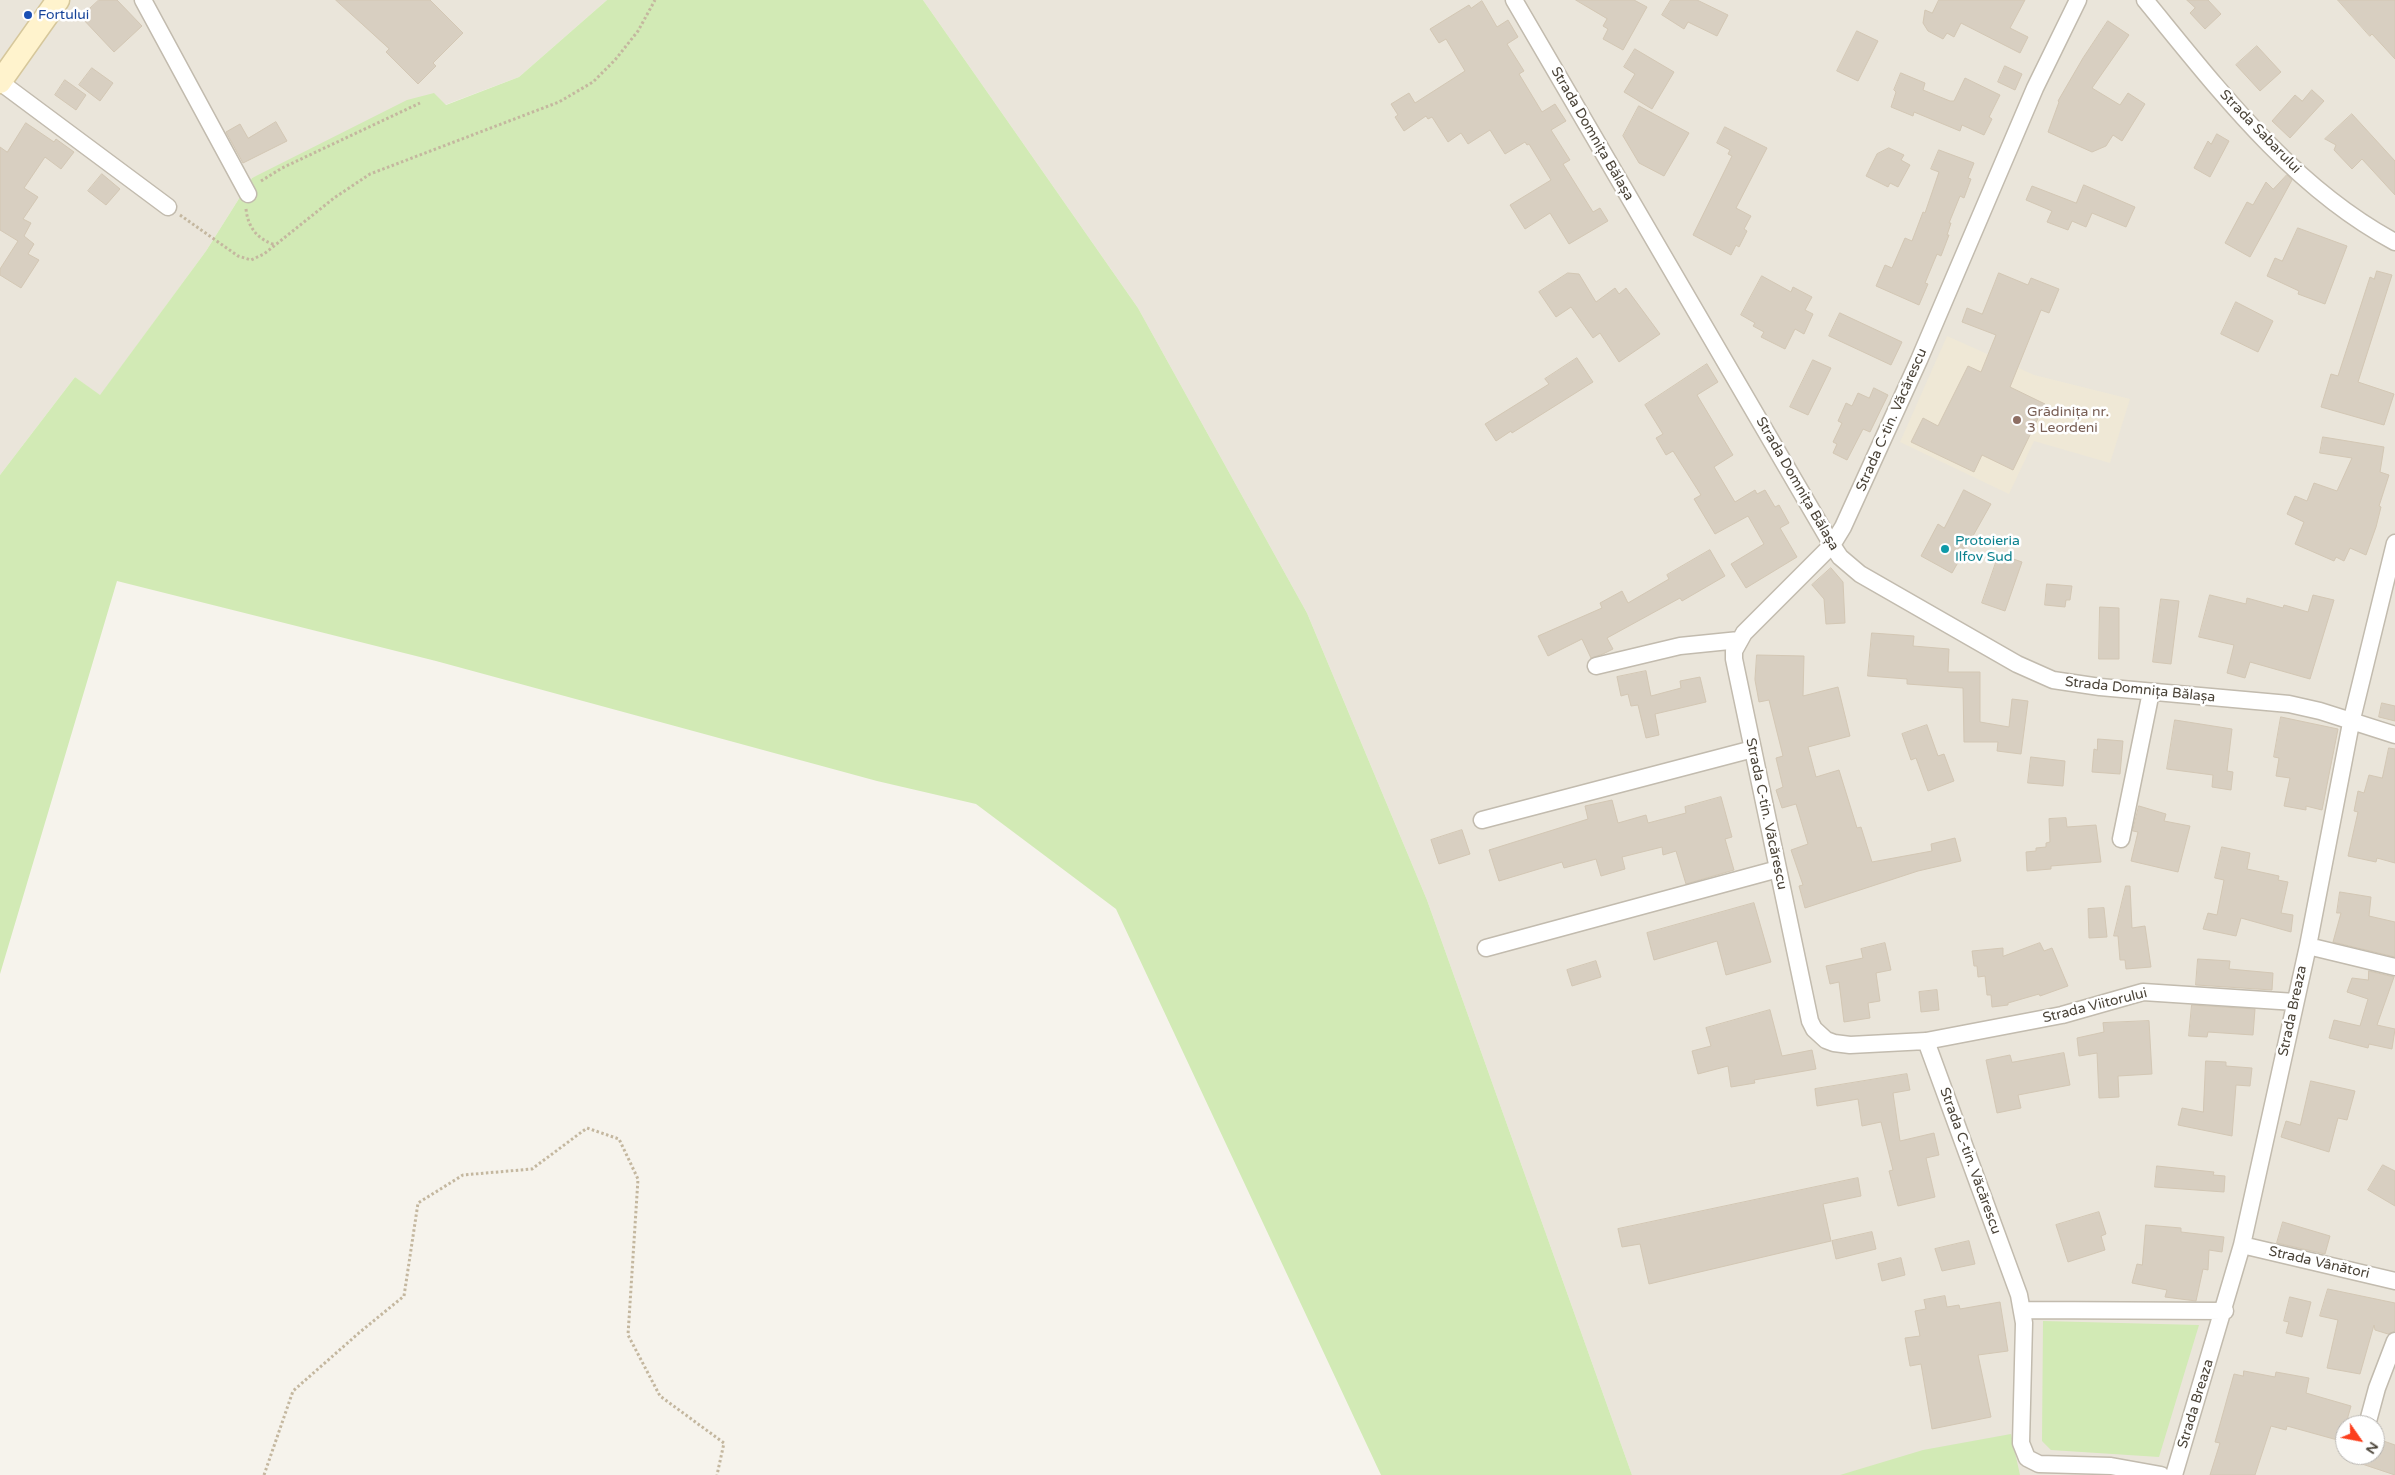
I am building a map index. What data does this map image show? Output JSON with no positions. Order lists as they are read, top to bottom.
{
  "streets": {
    "street": [
      "Strada Sabarului",
      "Strada Domnița Bălașa",
      "Strada C-tin. Văcărescu",
      "Strada Viitorului",
      "Strada Breaza",
      "Strada Vânători"
    ]
  },
  "crossings": [
    ["Strada Domnița Bălașa", "Strada C-tin. Văcărescu"],
    ["Strada Domnița Bălașa", "Strada Breaza"],
    ["Strada C-tin. Văcărescu", "Strada Viitorului"],
    ["Strada Viitorului", "Strada Breaza"],
    ["Strada Breaza", "Strada Vânători"]
  ],
  "places": ["Fortului", "Grădinița nr. 3 Leordeni", "Protoieria Ilfov Sud"],
  "north": "bottom right"
}
